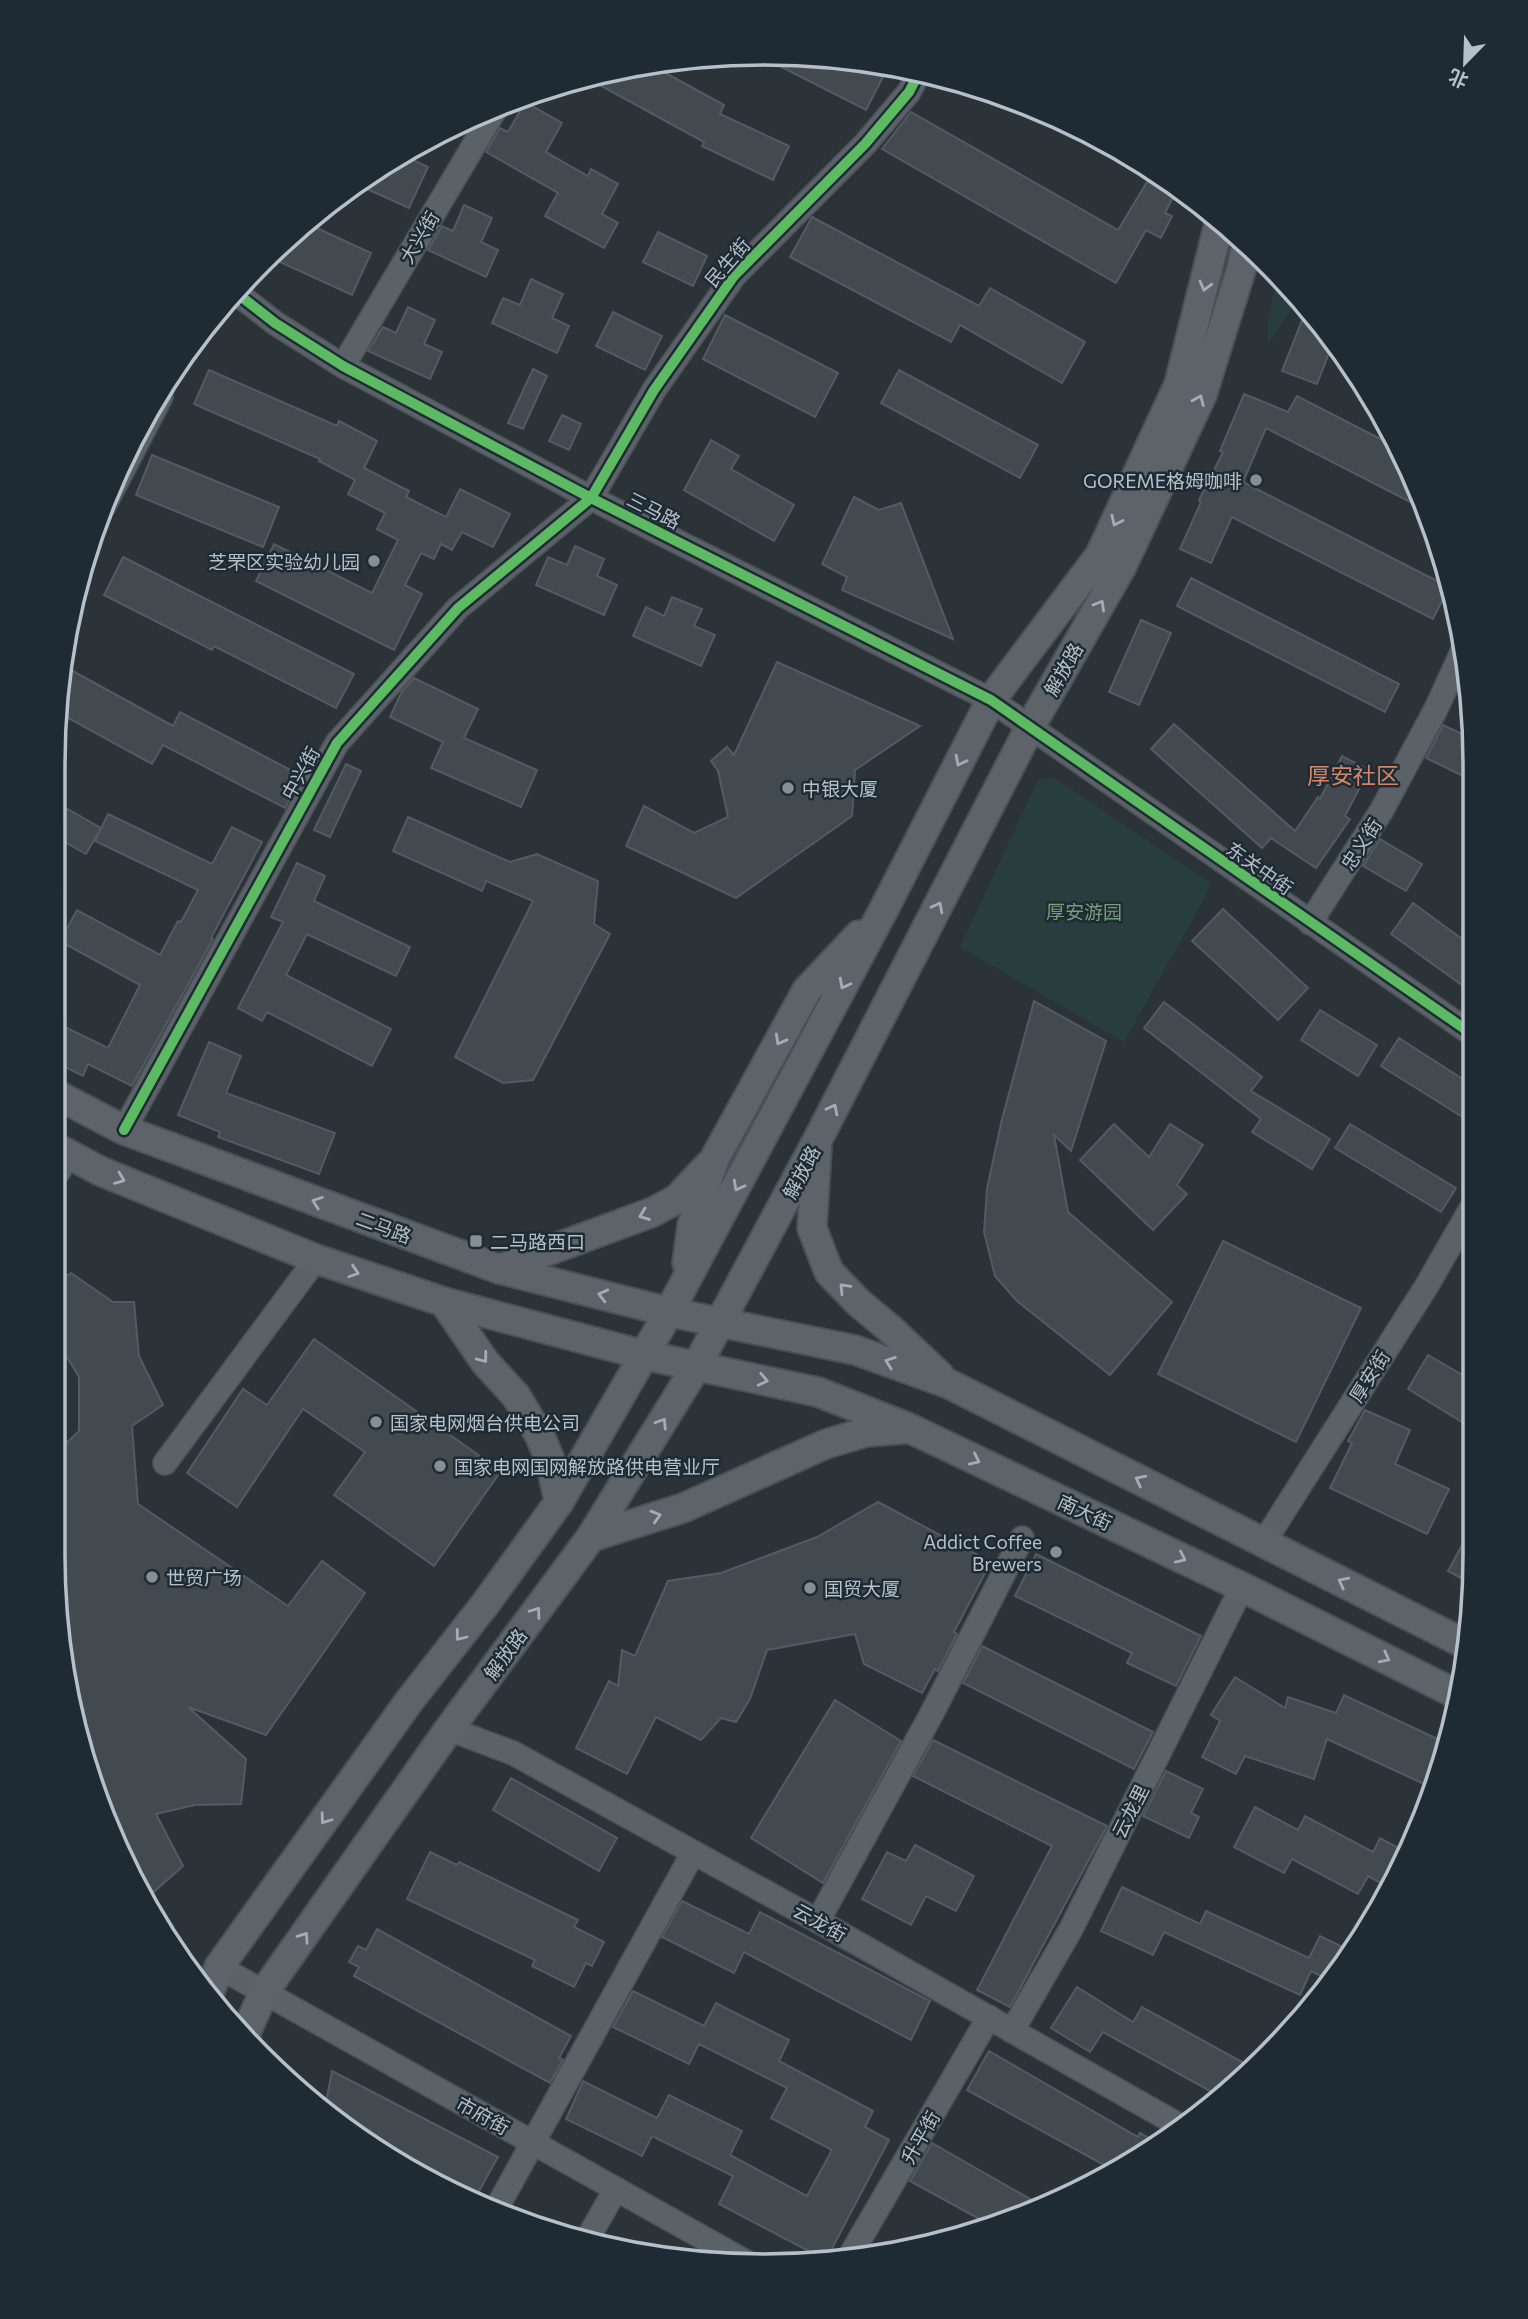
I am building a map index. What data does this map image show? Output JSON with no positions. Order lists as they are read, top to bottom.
{
  "streets": {
    "main road": ["解放路", "二马路", "南大街"],
    "street": [
      "大兴街",
      "民生街",
      "三马路",
      "中兴街",
      "忠义街",
      "东关中街",
      "厚安街",
      "云龙里",
      "云龙街",
      "市府街",
      "升平街"
    ]
  },
  "crossings": [
    ["大兴街", "三马路"],
    ["民生街", "三马路"],
    ["民生街", "中兴街"],
    ["三马路", "解放路"],
    ["三马路", "中兴街"],
    ["三马路", "东关中街"],
    ["解放路", "东关中街"],
    ["解放路", "二马路"],
    ["解放路", "南大街"],
    ["解放路", "云龙街"],
    ["解放路", "市府街"],
    ["中兴街", "二马路"],
    ["忠义街", "东关中街"],
    ["南大街", "云龙里"],
    ["云龙里", "云龙街"],
    ["云龙街", "升平街"]
  ],
  "districts": ["厚安社区"],
  "parks": ["厚安游园"],
  "places": {
    "other": [
      "GOREME格姆咖啡",
      "芝罘区实验幼儿园",
      "中银大厦",
      "国家电网烟台供电公司",
      "国家电网国网解放路供电营业厅",
      "Addict Coffee Brewers",
      "世贸广场",
      "国贸大厦"
    ],
    "transit": ["二马路西口"]
  },
  "north": "bottom left"
}
